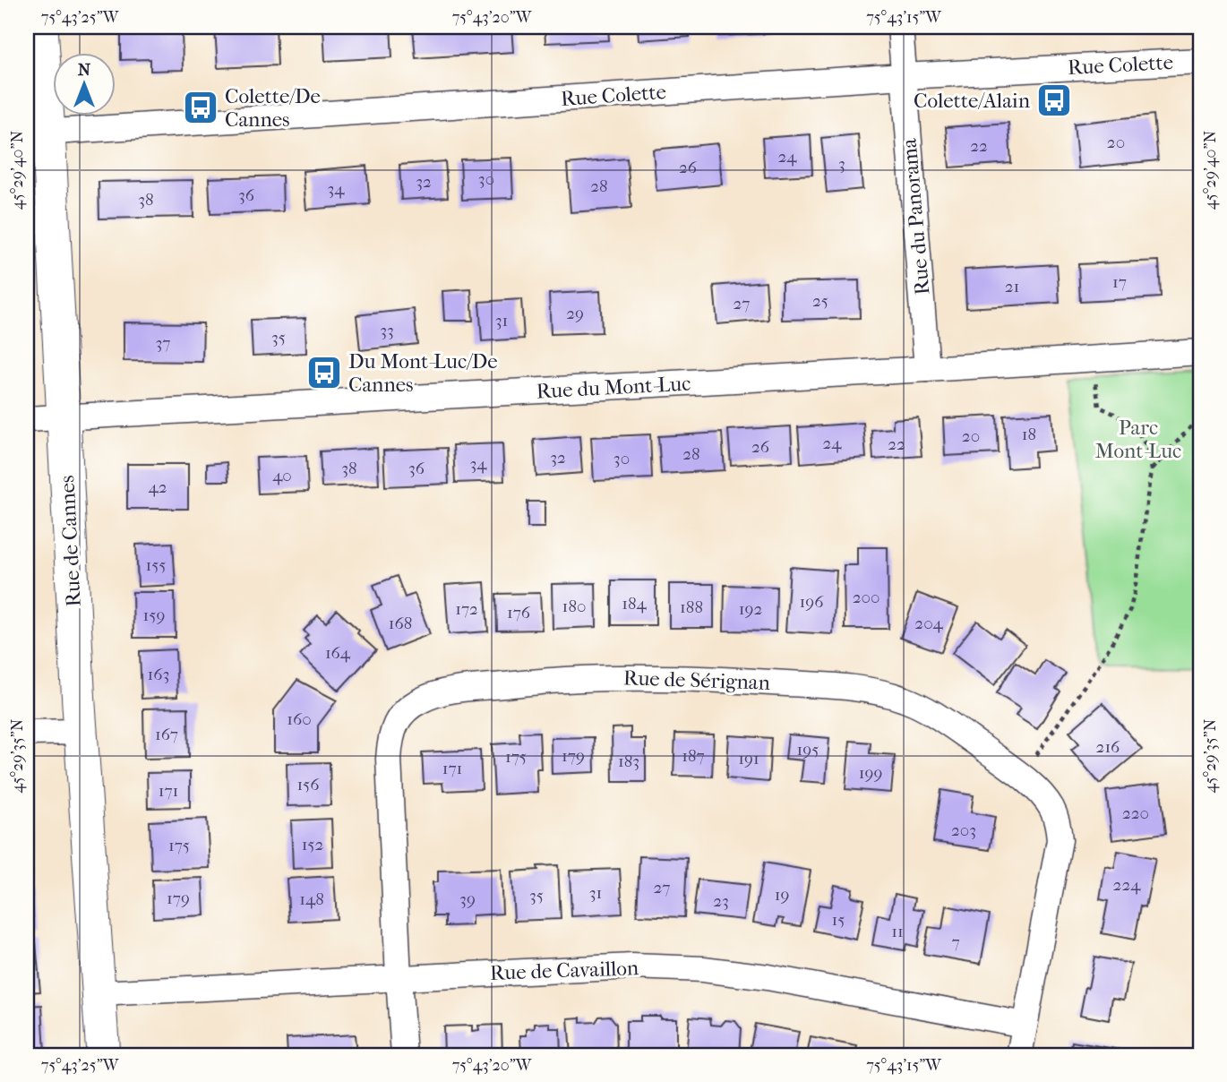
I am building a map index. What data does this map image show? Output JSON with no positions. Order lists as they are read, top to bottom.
{
  "streets": {
    "street": [
      "Rue Colette",
      "Rue du Panorama",
      "Rue du Mont-Luc",
      "Rue de Cannes",
      "Rue de Sérignan",
      "Rue de Cavaillon"
    ]
  },
  "crossings": [
    ["Rue Colette", "Rue du Panorama"],
    ["Rue Colette", "Rue de Cannes"],
    ["Rue du Panorama", "Rue du Mont-Luc"],
    ["Rue du Mont-Luc", "Rue de Cannes"],
    ["Rue de Cannes", "Rue de Cavaillon"],
    ["Rue de Sérignan", "Rue de Cavaillon"]
  ],
  "parks": ["Parc Mont-Luc"],
  "places": {
    "bus stop": ["Colette/Alain", "Colette/De Cannes", "Du Mont-Luc/De Cannes"]
  },
  "house_numbers": [
    "20",
    "22",
    "24",
    "3",
    "26",
    "30",
    "32",
    "28",
    "34",
    "36",
    "38",
    "17",
    "21",
    "25",
    "27",
    "29",
    "31",
    "33",
    "35",
    "37",
    "18",
    "20",
    "24",
    "22",
    "26",
    "28",
    "32",
    "30",
    "34",
    "38",
    "36",
    "40",
    "42",
    "155",
    "200",
    "196",
    "184",
    "180",
    "188",
    "172",
    "192",
    "176",
    "159",
    "168",
    "204",
    "164",
    "163",
    "160",
    "167",
    "216",
    "195",
    "179",
    "187",
    "175",
    "191",
    "183",
    "171",
    "199",
    "156",
    "171",
    "220",
    "203",
    "152",
    "175",
    "224",
    "27",
    "31",
    "19",
    "35",
    "179",
    "148",
    "39",
    "23",
    "15",
    "11",
    "7"
  ],
  "north": "top",
  "coordinates": [
    "75°43'25\"W",
    "75°43'20\"W",
    "75°43'15\"W",
    "45°29'40\"N",
    "45°29'35\"N"
  ]
}
